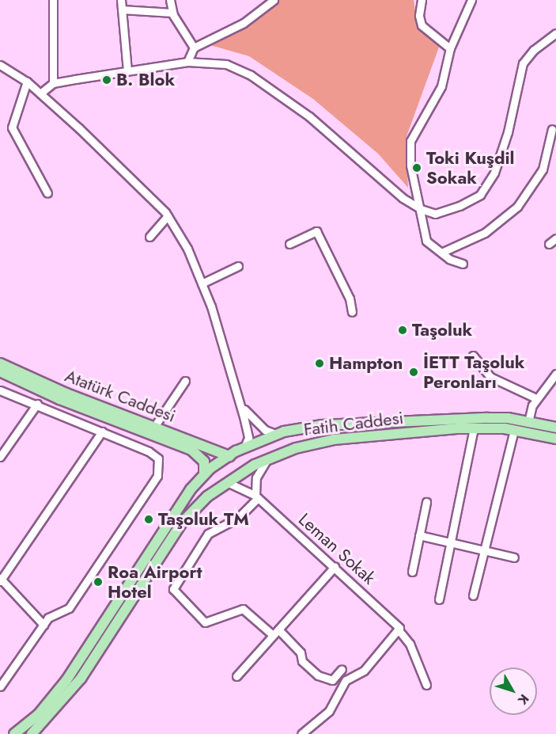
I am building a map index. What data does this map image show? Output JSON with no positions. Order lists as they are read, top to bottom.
{
  "streets": {
    "main road": ["Atatürk Caddesi", "Fatih Caddesi"],
    "street": ["Leman Sokak"]
  },
  "crossings": [
    ["Atatürk Caddesi", "Fatih Caddesi"],
    ["Fatih Caddesi", "Leman Sokak"]
  ],
  "places": [
    "B. Blok",
    "Toki Kuşdil Sokak",
    "Taşoluk",
    "Hampton",
    "İETT Taşoluk Peronları",
    "Taşoluk TM",
    "Roa Airport Hotel"
  ],
  "north": "bottom right"
}
